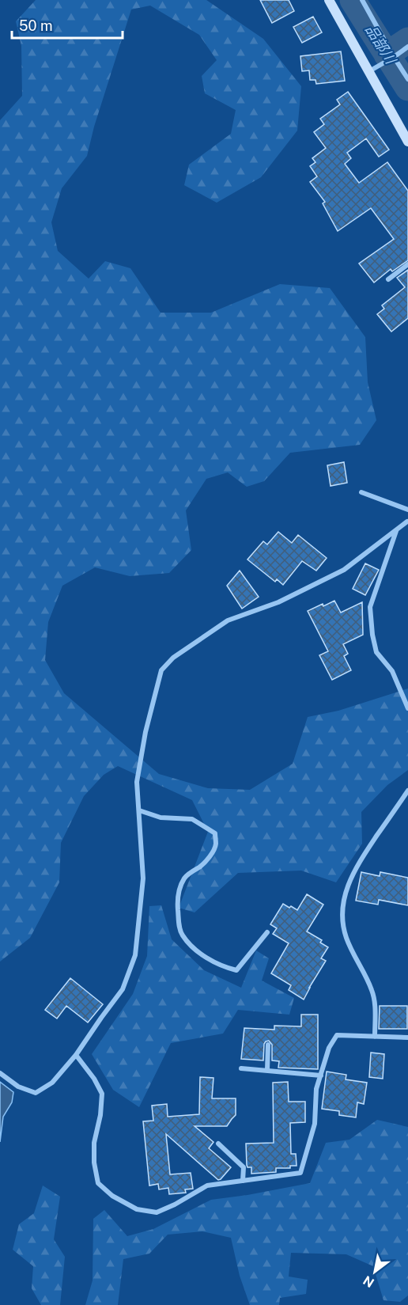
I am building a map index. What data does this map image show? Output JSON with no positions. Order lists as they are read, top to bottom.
{
  "water": ["品部川"],
  "scale_bar": "50 m",
  "north": "bottom left"
}
